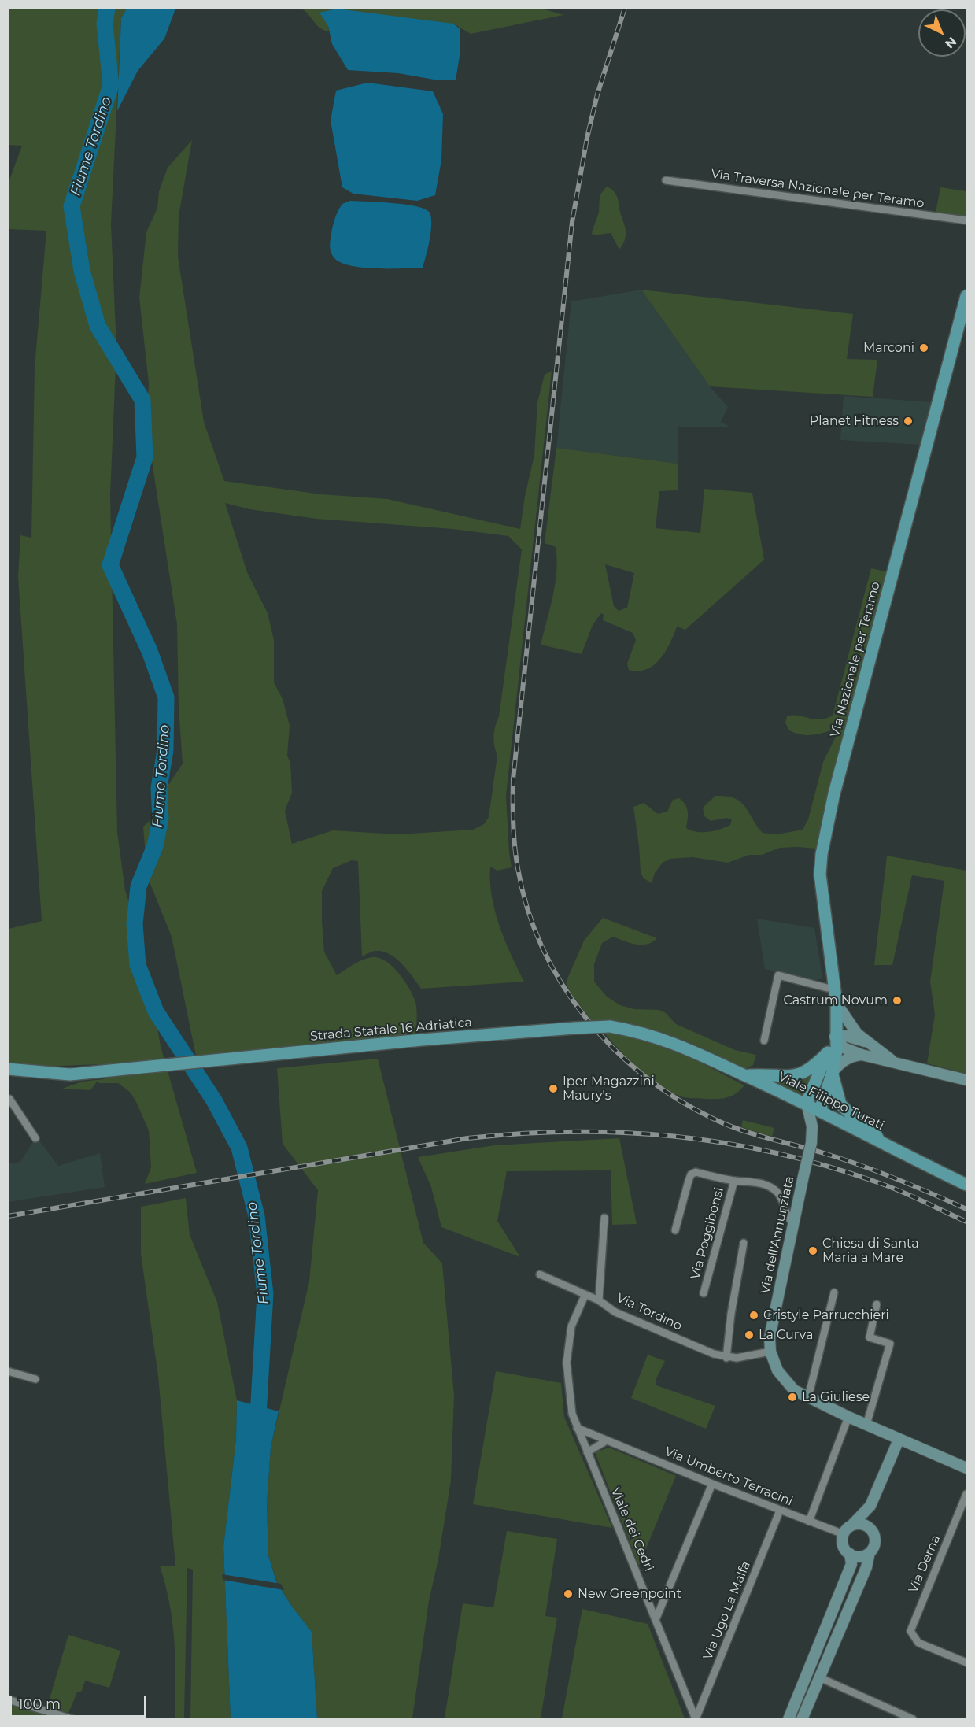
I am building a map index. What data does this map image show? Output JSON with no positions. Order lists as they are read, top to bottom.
{
  "streets": {
    "main road": ["Via Nazionale per Teramo", "Strada Statale 16 Adriatica", "Viale Filippo Turati"],
    "street": [
      "Via Traversa Nazionale per Teramo",
      "Via Poggibonsi",
      "Via dell'Annunziata",
      "Via Tordino",
      "Via Umberto Terracini",
      "Viale dei Cedri",
      "Via Derna",
      "Via Ugo La Malfa"
    ]
  },
  "crossings": [
    ["Via Nazionale per Teramo", "Viale Filippo Turati"],
    ["Via Nazionale per Teramo", "Via dell'Annunziata"],
    ["Strada Statale 16 Adriatica", "Viale Filippo Turati"],
    ["Viale Filippo Turati", "Via dell'Annunziata"],
    ["Via dell'Annunziata", "Via Tordino"],
    ["Via Umberto Terracini", "Viale dei Cedri"],
    ["Via Umberto Terracini", "Via Ugo La Malfa"],
    ["Viale dei Cedri", "Via Ugo La Malfa"]
  ],
  "water": ["Fiume Tordino"],
  "places": [
    "Marconi",
    "Planet Fitness",
    "Castrum Novum",
    "Iper Magazzini Maury's",
    "Chiesa di Santa Maria a Mare",
    "Cristyle Parrucchieri",
    "La Curva",
    "La Giuliese",
    "New Greenpoint"
  ],
  "scale_bar": "100 m",
  "north": "bottom right"
}
